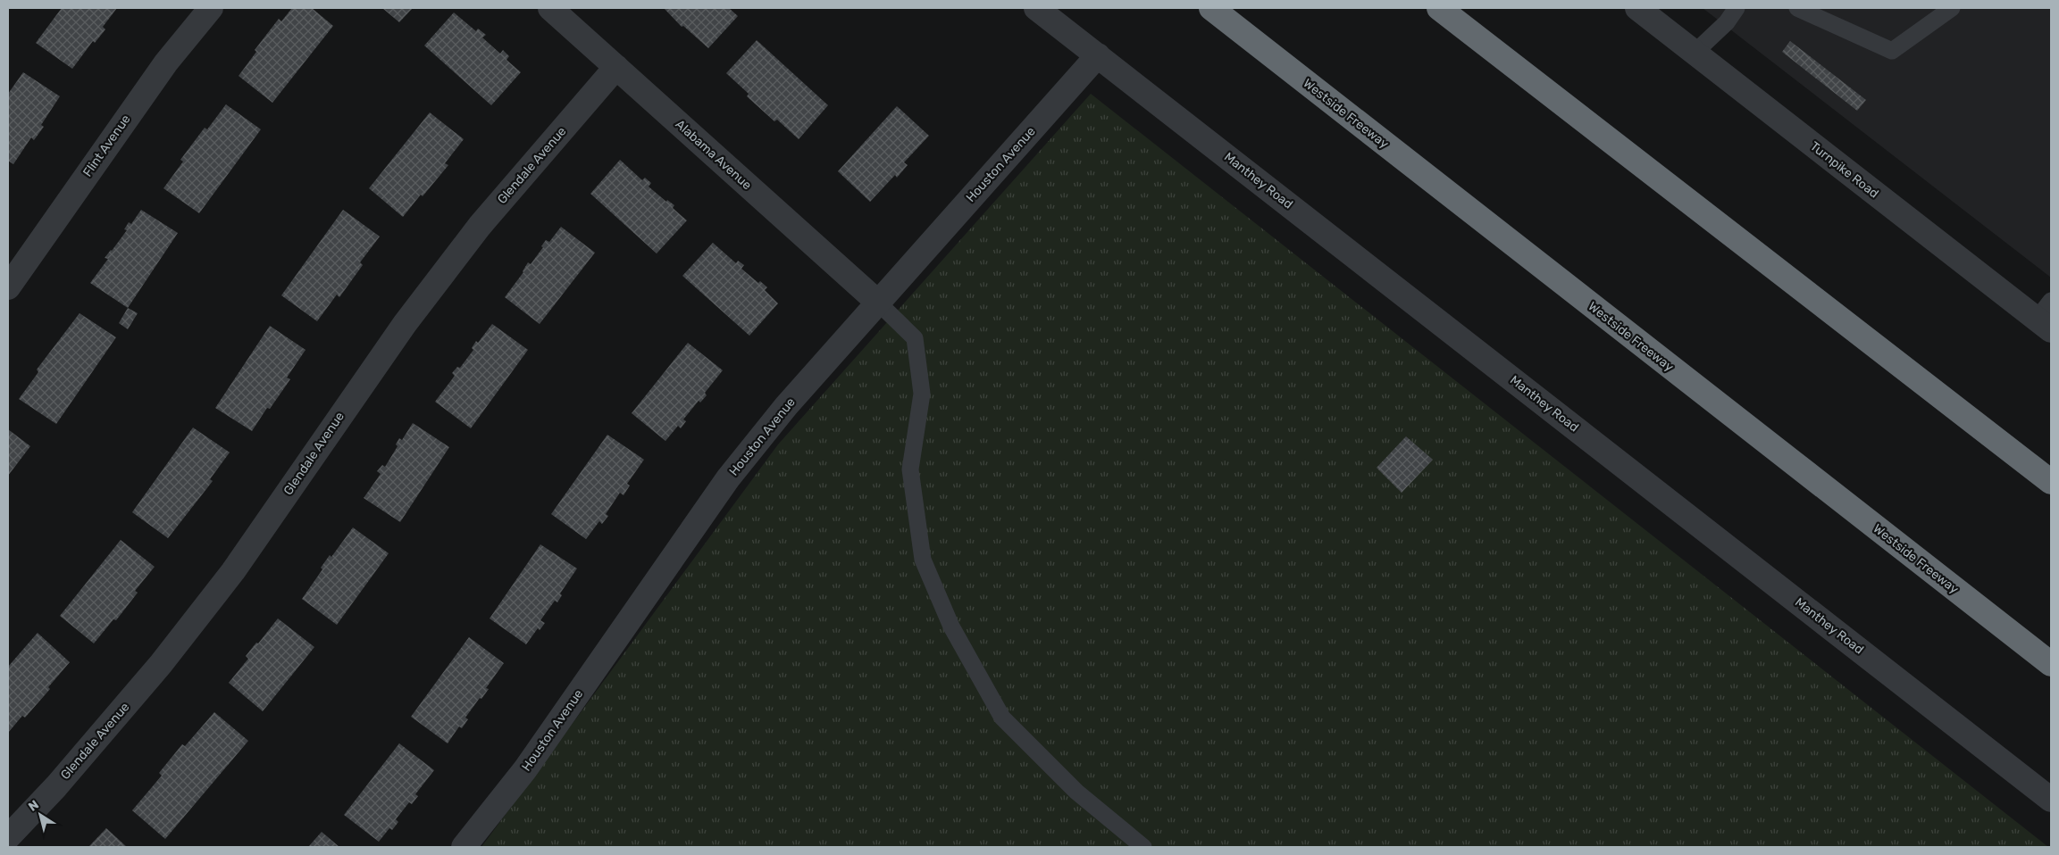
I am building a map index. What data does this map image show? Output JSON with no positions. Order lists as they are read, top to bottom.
{
  "streets": {
    "highway": ["Westside Freeway"],
    "street": [
      "Flint Avenue",
      "Alabama Avenue",
      "Houston Avenue",
      "Glendale Avenue",
      "Turnpike Road",
      "Manthey Road"
    ]
  },
  "crossings": [
    ["Alabama Avenue", "Houston Avenue"],
    ["Alabama Avenue", "Glendale Avenue"],
    ["Houston Avenue", "Manthey Road"]
  ],
  "north": "top left"
}
